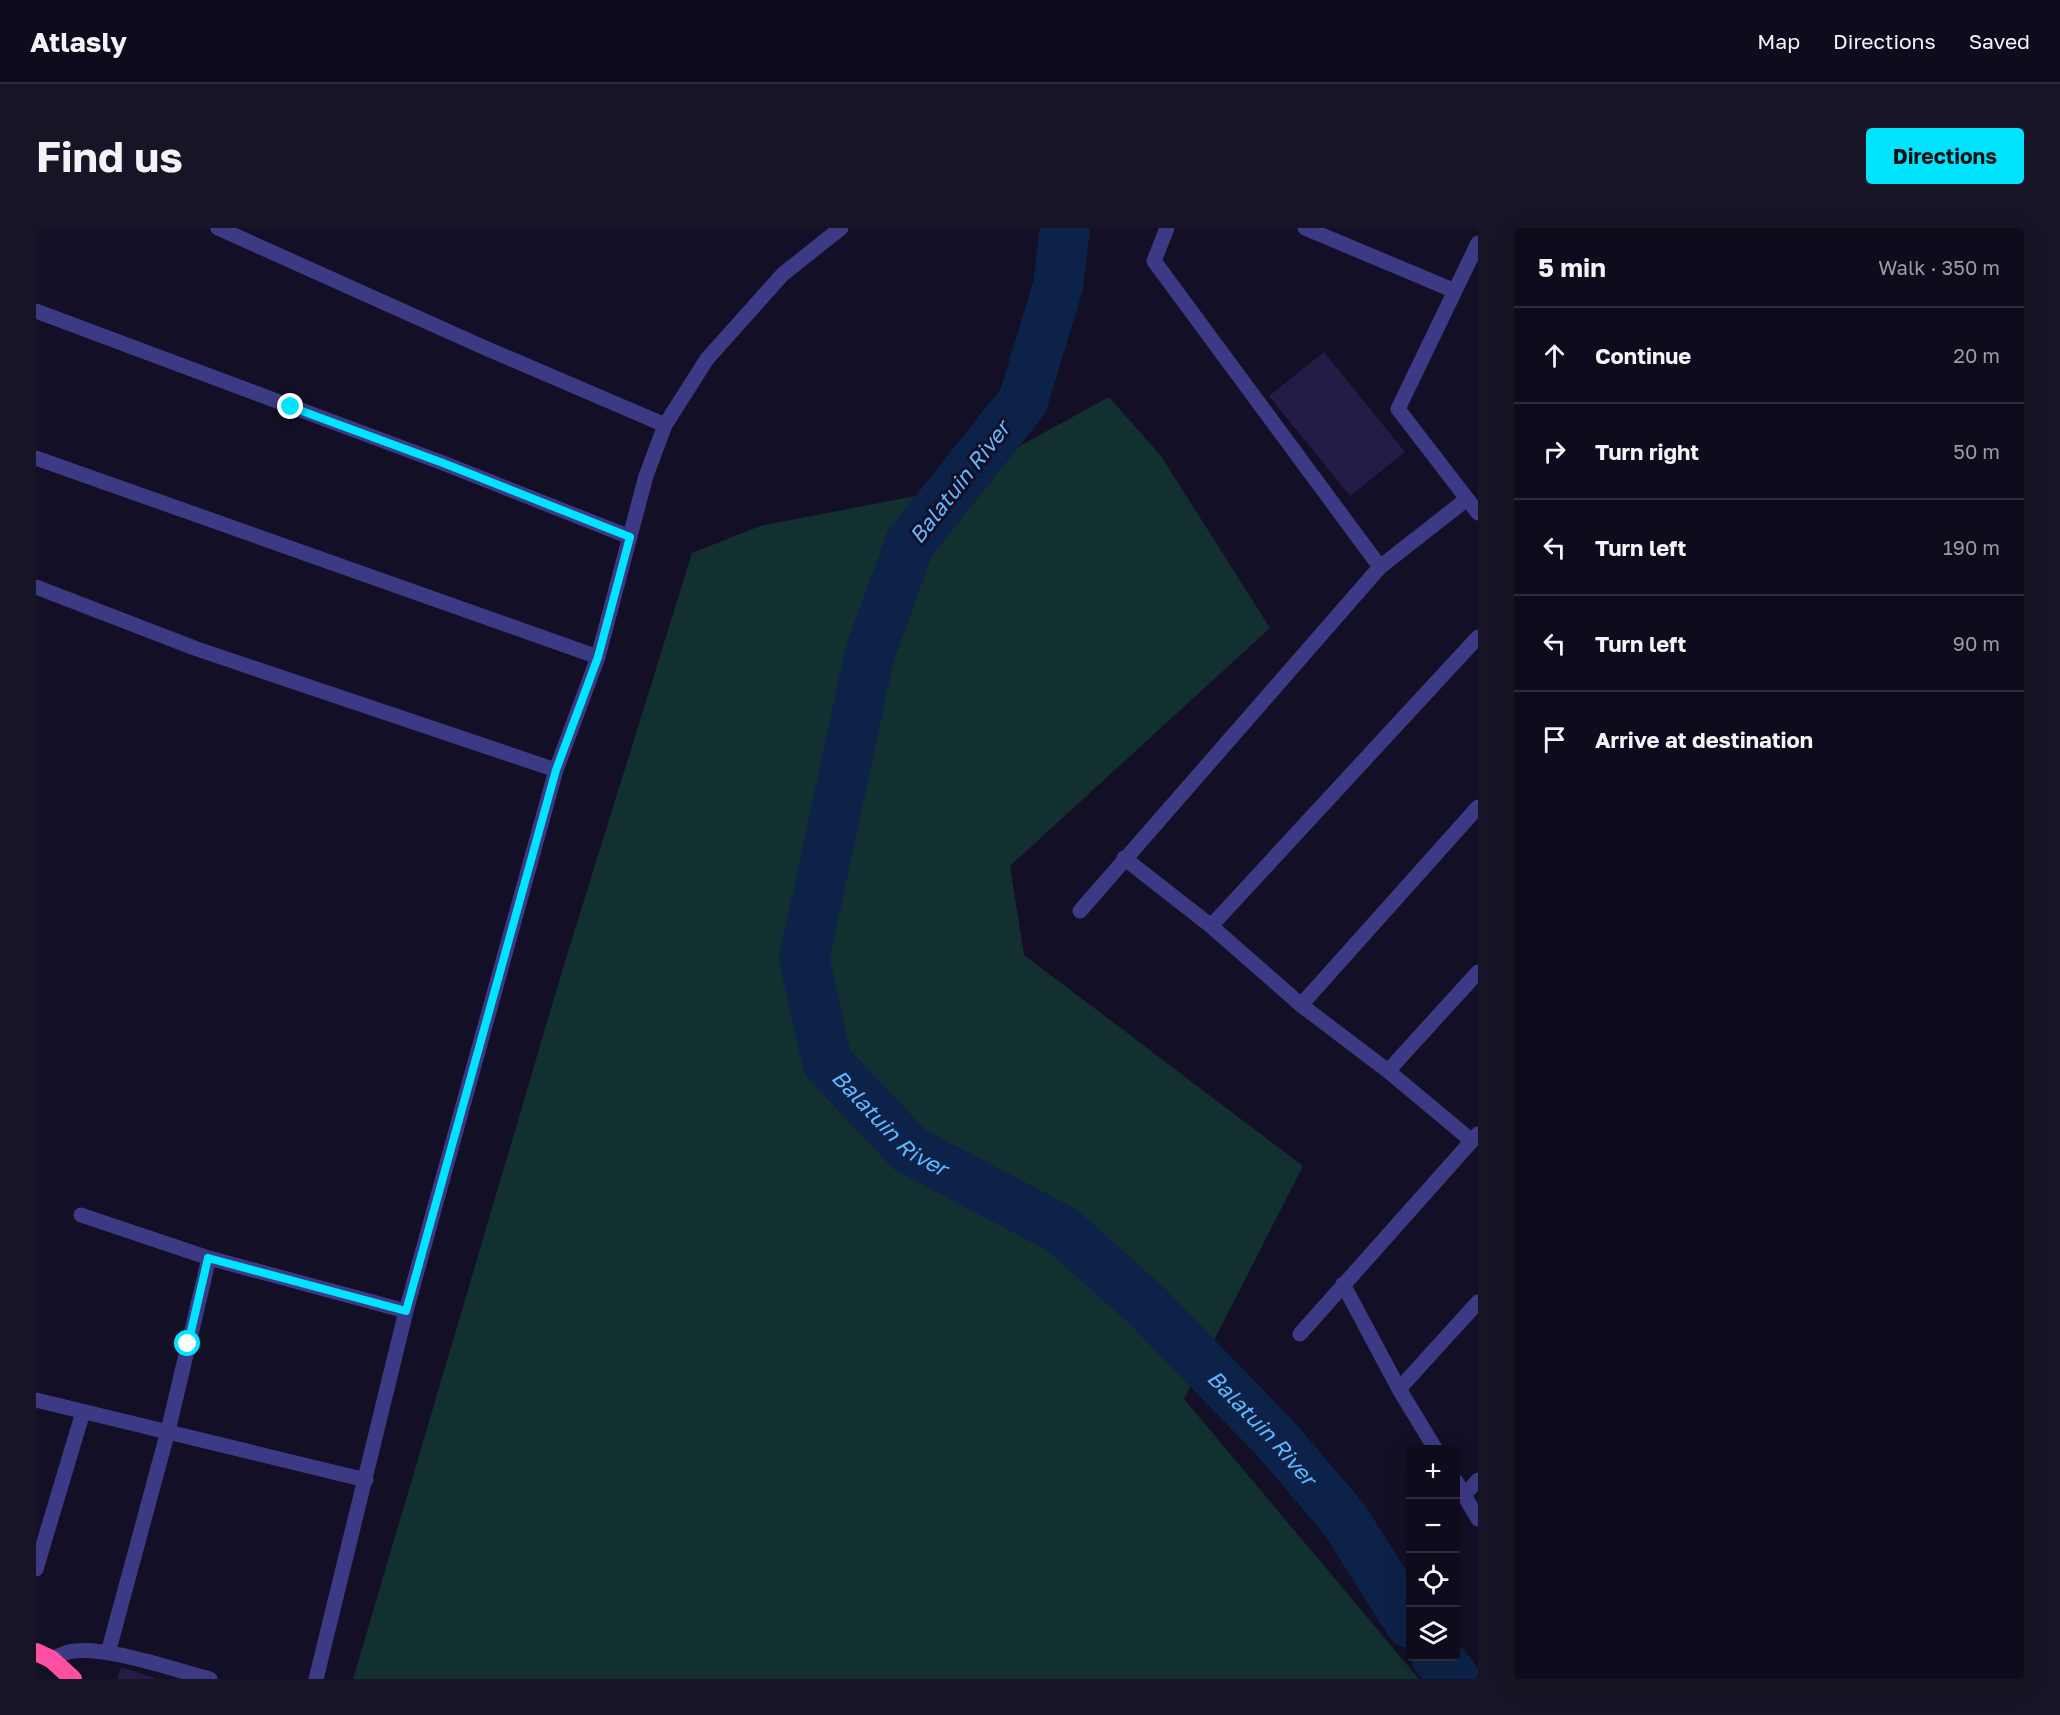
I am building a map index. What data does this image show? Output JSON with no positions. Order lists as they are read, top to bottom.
{
  "water": ["Balatuin River"],
  "page": {
    "header": "Atlasly",
    "nav": ["Map", "Directions", "Saved"],
    "buttons": "Directions",
    "title": "Find us",
    "heading": ["5 min", "Walk · 350 m"],
    "list": [
      ["Continue", "20 m"],
      ["Turn right", "50 m"],
      ["Turn left", "190 m"],
      ["Turn left", "90 m"],
      "Arrive at destination"
    ],
    "map_buttons": ["+", "−"]
  }
}
